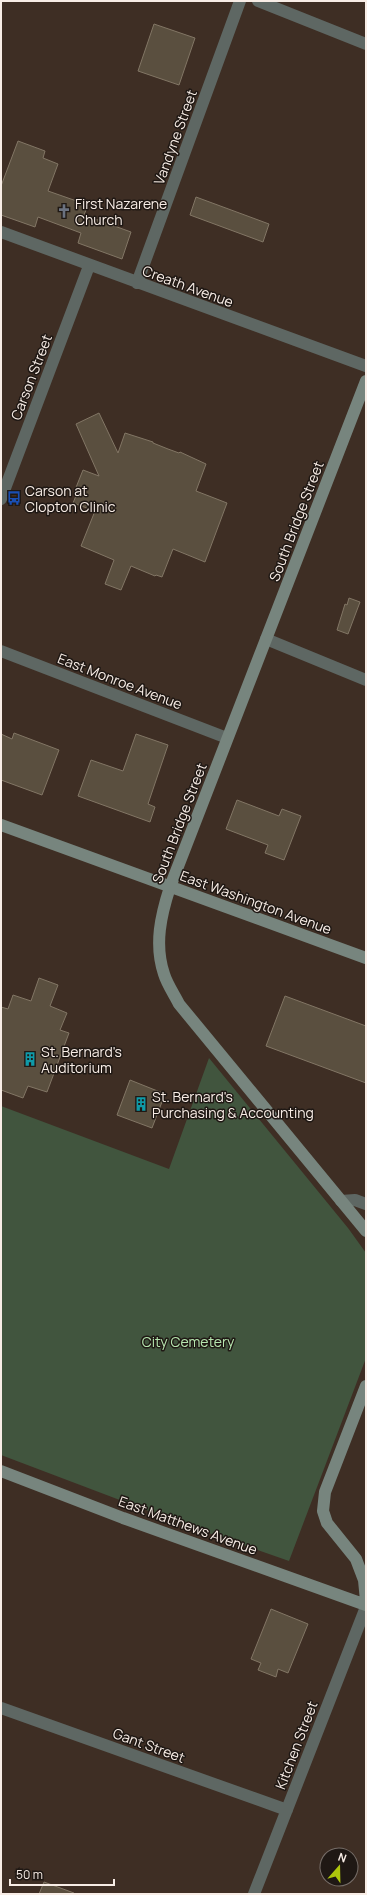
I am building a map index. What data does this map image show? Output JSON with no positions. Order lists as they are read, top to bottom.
{
  "streets": {
    "street": [
      "Vandyne Street",
      "Creath Avenue",
      "Carson Street",
      "South Bridge Street",
      "East Monroe Avenue",
      "East Washington Avenue",
      "East Matthews Avenue",
      "Gant Street",
      "Kitchen Street"
    ]
  },
  "crossings": [
    ["Vandyne Street", "Creath Avenue"],
    ["Creath Avenue", "Carson Street"],
    ["South Bridge Street", "East Monroe Avenue"],
    ["South Bridge Street", "East Washington Avenue"],
    ["East Matthews Avenue", "Kitchen Street"],
    ["Gant Street", "Kitchen Street"]
  ],
  "parks": ["City Cemetery"],
  "places": {
    "church": ["First Nazarene Church"],
    "bus stop": ["Carson at Clopton Clinic"],
    "building": ["St. Bernard's Auditorium", "St. Bernard's Purchasing & Accounting"]
  },
  "scale_bar": "50 m",
  "north": "top"
}
